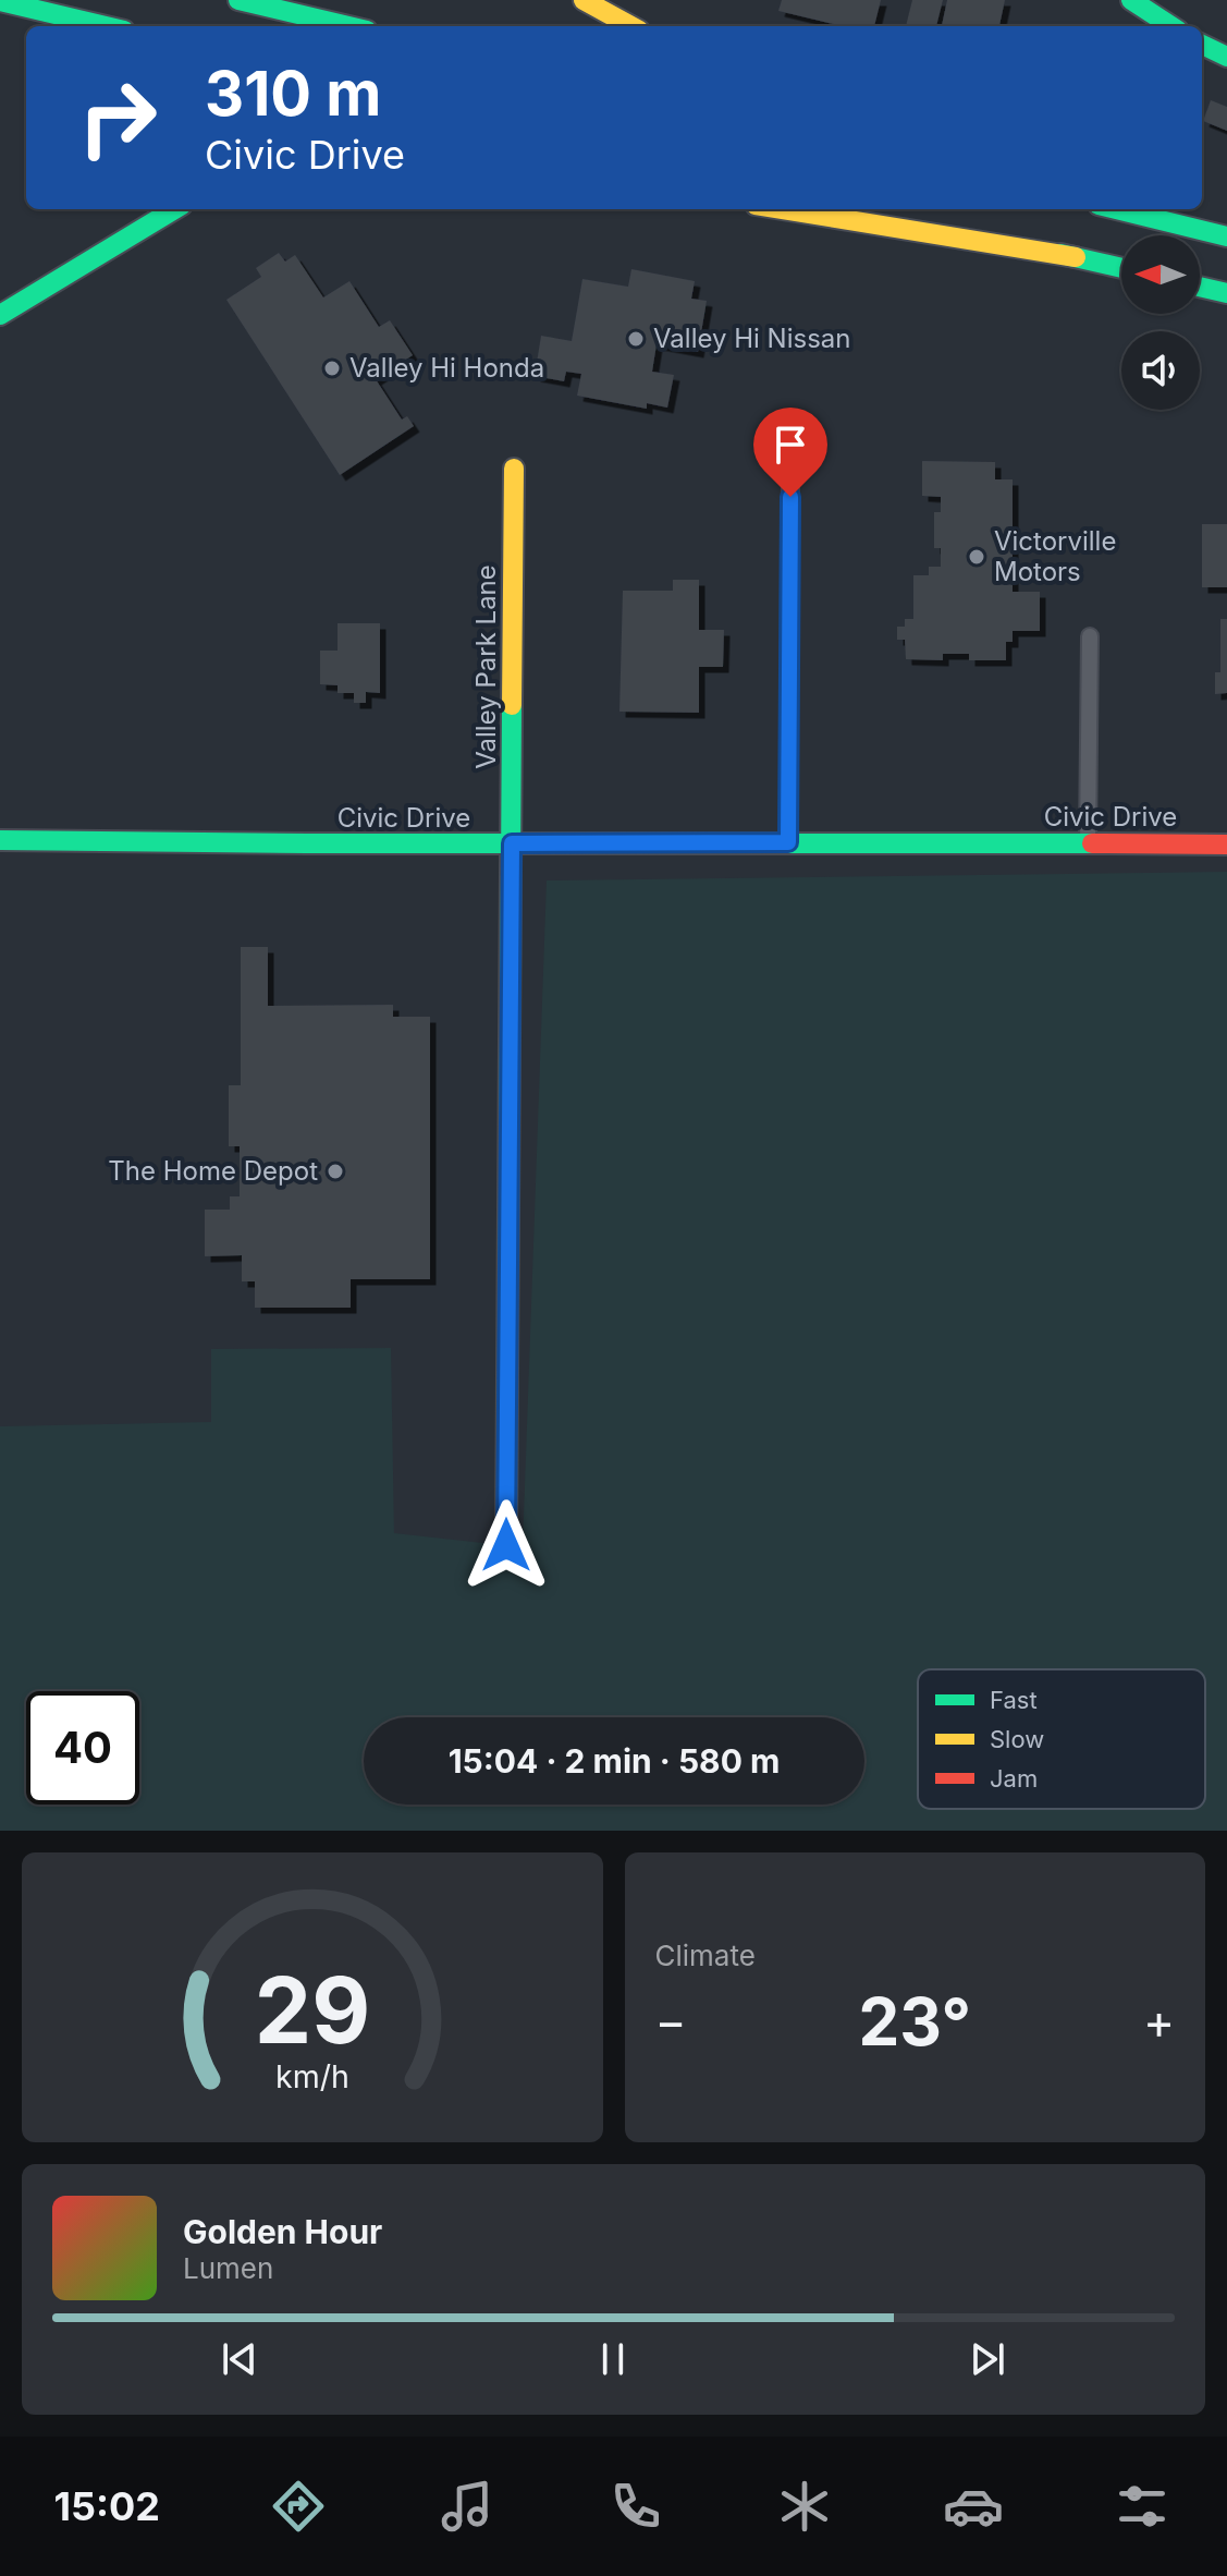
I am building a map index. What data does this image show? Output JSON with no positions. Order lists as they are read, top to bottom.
{
  "streets": {
    "main road": ["Valley Park Lane", "Civic Drive"]
  },
  "crossings": [
    ["Valley Park Lane", "Civic Drive"]
  ],
  "places": [
    "Valley Hi Nissan",
    "Valley Hi Honda",
    "Victorville Motors",
    "The Home Depot"
  ],
  "legend": ["Fast", "Slow", "Jam"],
  "north": "left",
  "page": {
    "turn": ["310 m", "Civic Drive"],
    "limit": "40",
    "trip": "15:04 · 2 min · 580 m",
    "tile": "Climate",
    "heat": ["−", "23°", "+"],
    "song": ["Golden Hour", "Lumen"],
    "tabs": "15:02",
    "gauge": ["29", "km/h"]
  }
}
